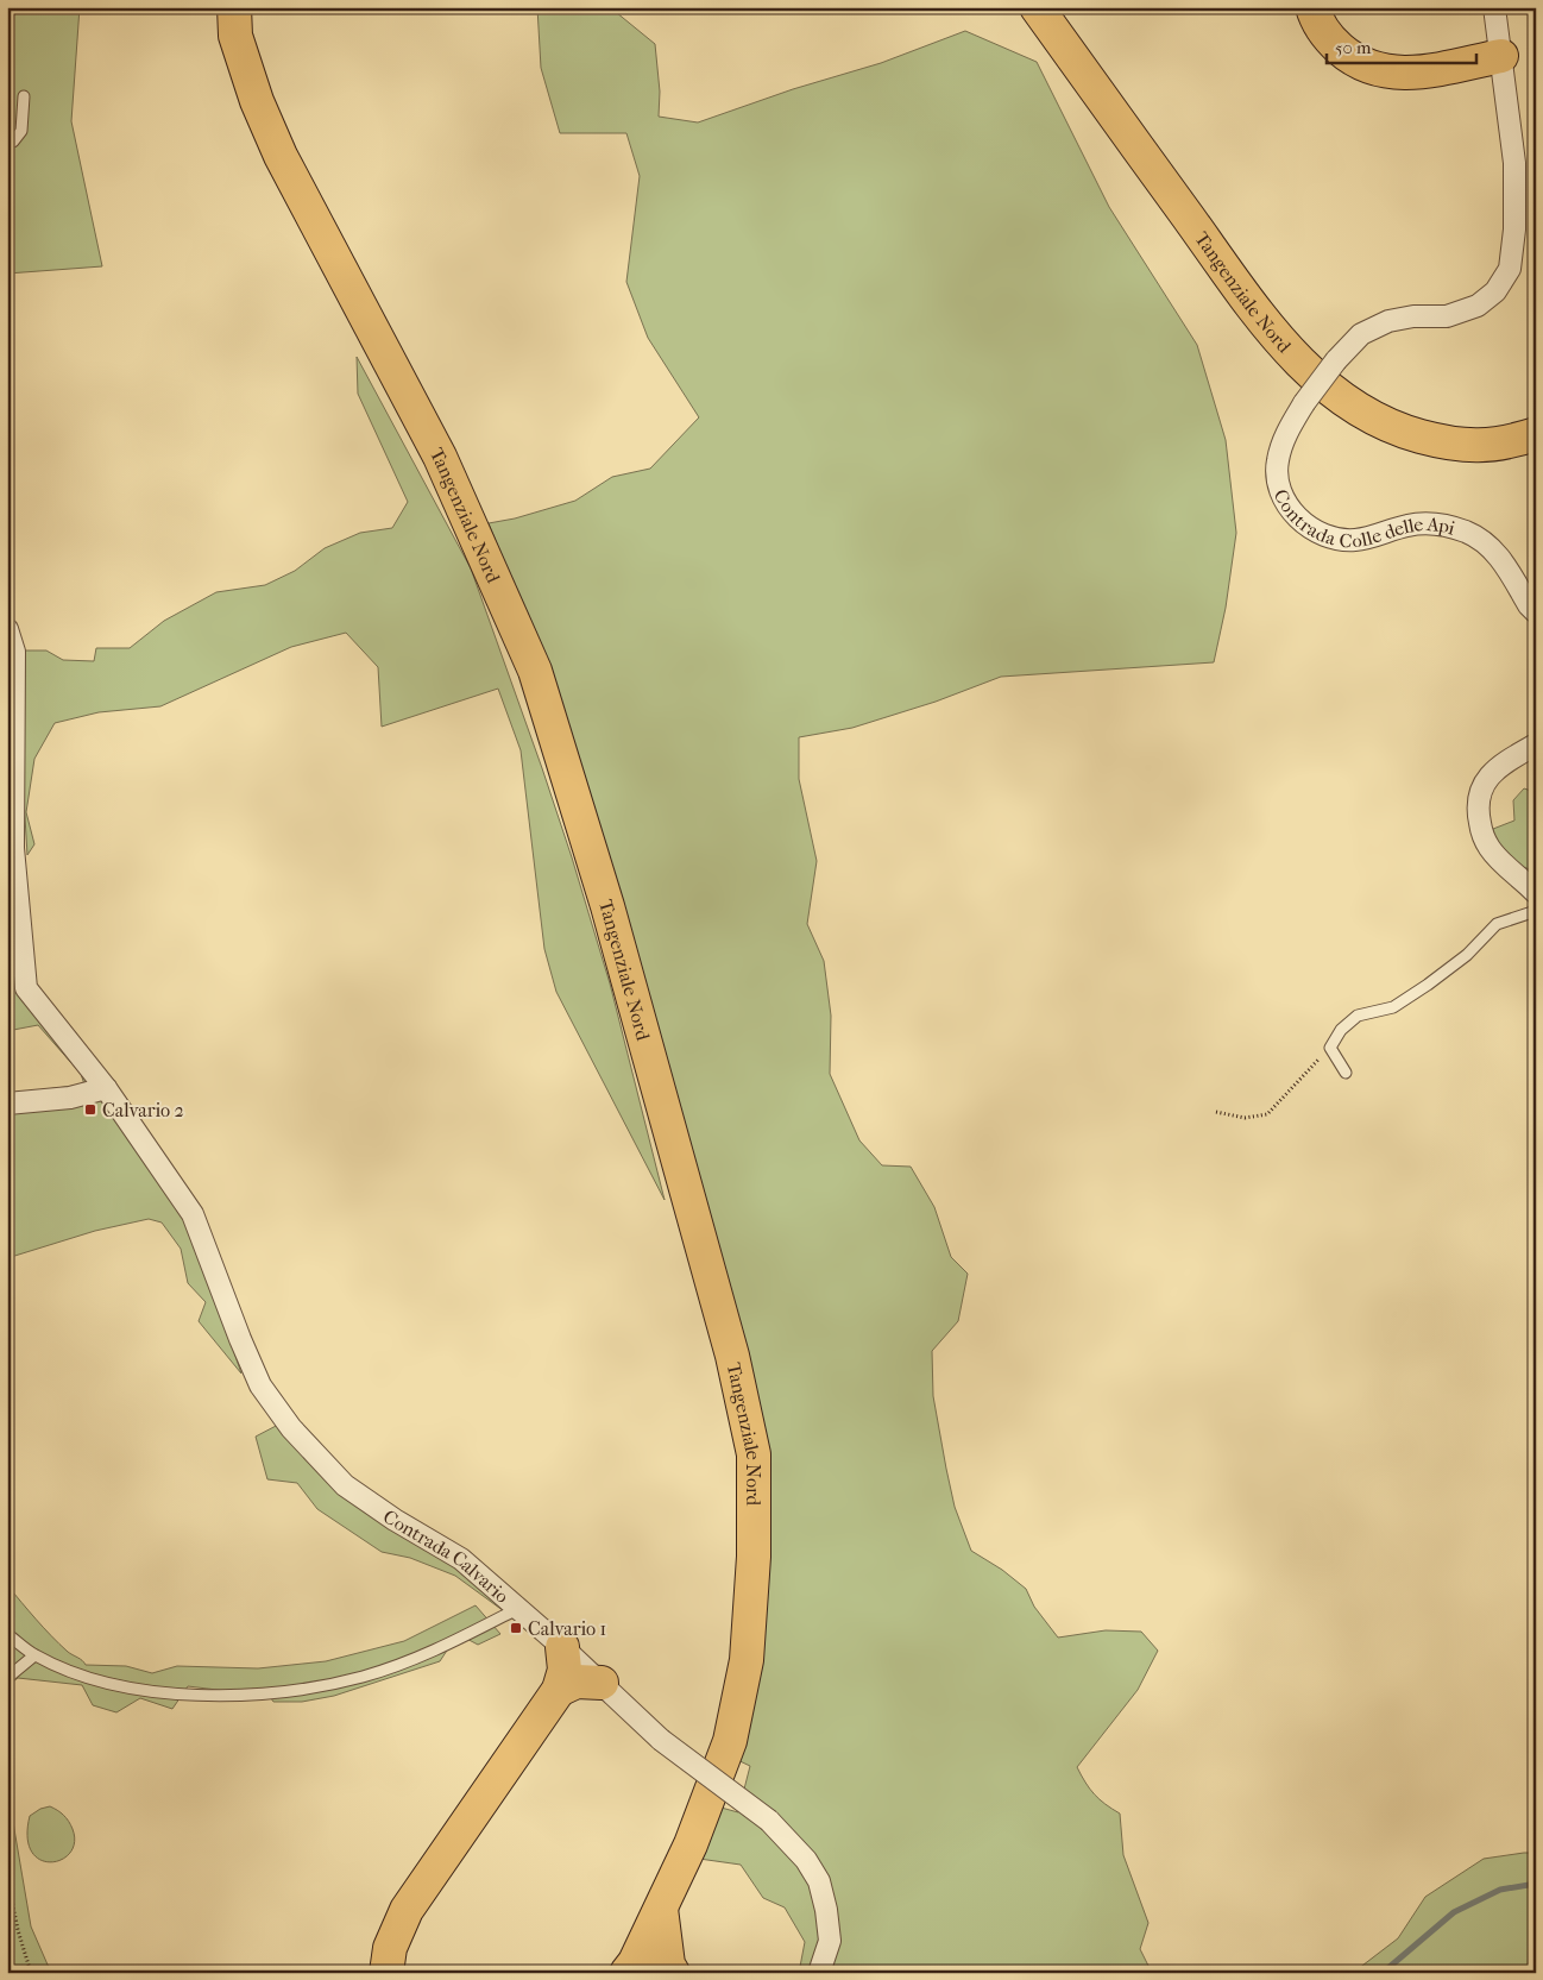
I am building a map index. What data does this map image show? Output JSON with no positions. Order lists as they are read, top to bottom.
{
  "streets": {
    "main road": ["Tangenziale Nord"],
    "street": ["Contrada Colle delle Api", "Contrada Calvario"]
  },
  "places": {
    "transit": ["Calvario 2", "Calvario 1"]
  },
  "scale_bar": "50 m"
}
